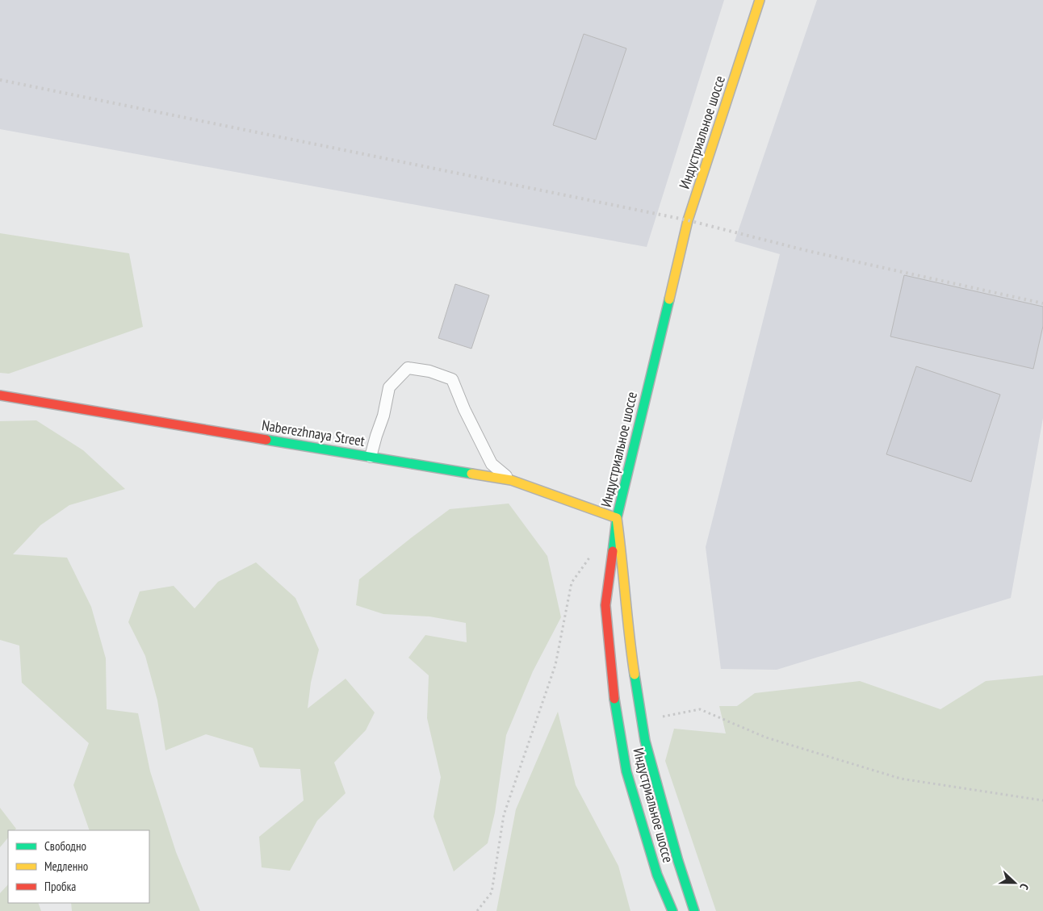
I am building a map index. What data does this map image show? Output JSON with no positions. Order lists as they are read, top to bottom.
{
  "streets": {
    "street": ["Индустриальное шоссе", "Naberezhnaya Street"]
  },
  "crossings": [
    ["Индустриальное шоссе", "Naberezhnaya Street"]
  ],
  "legend": ["Свободно", "Медленно", "Пробка"],
  "north": "right"
}
